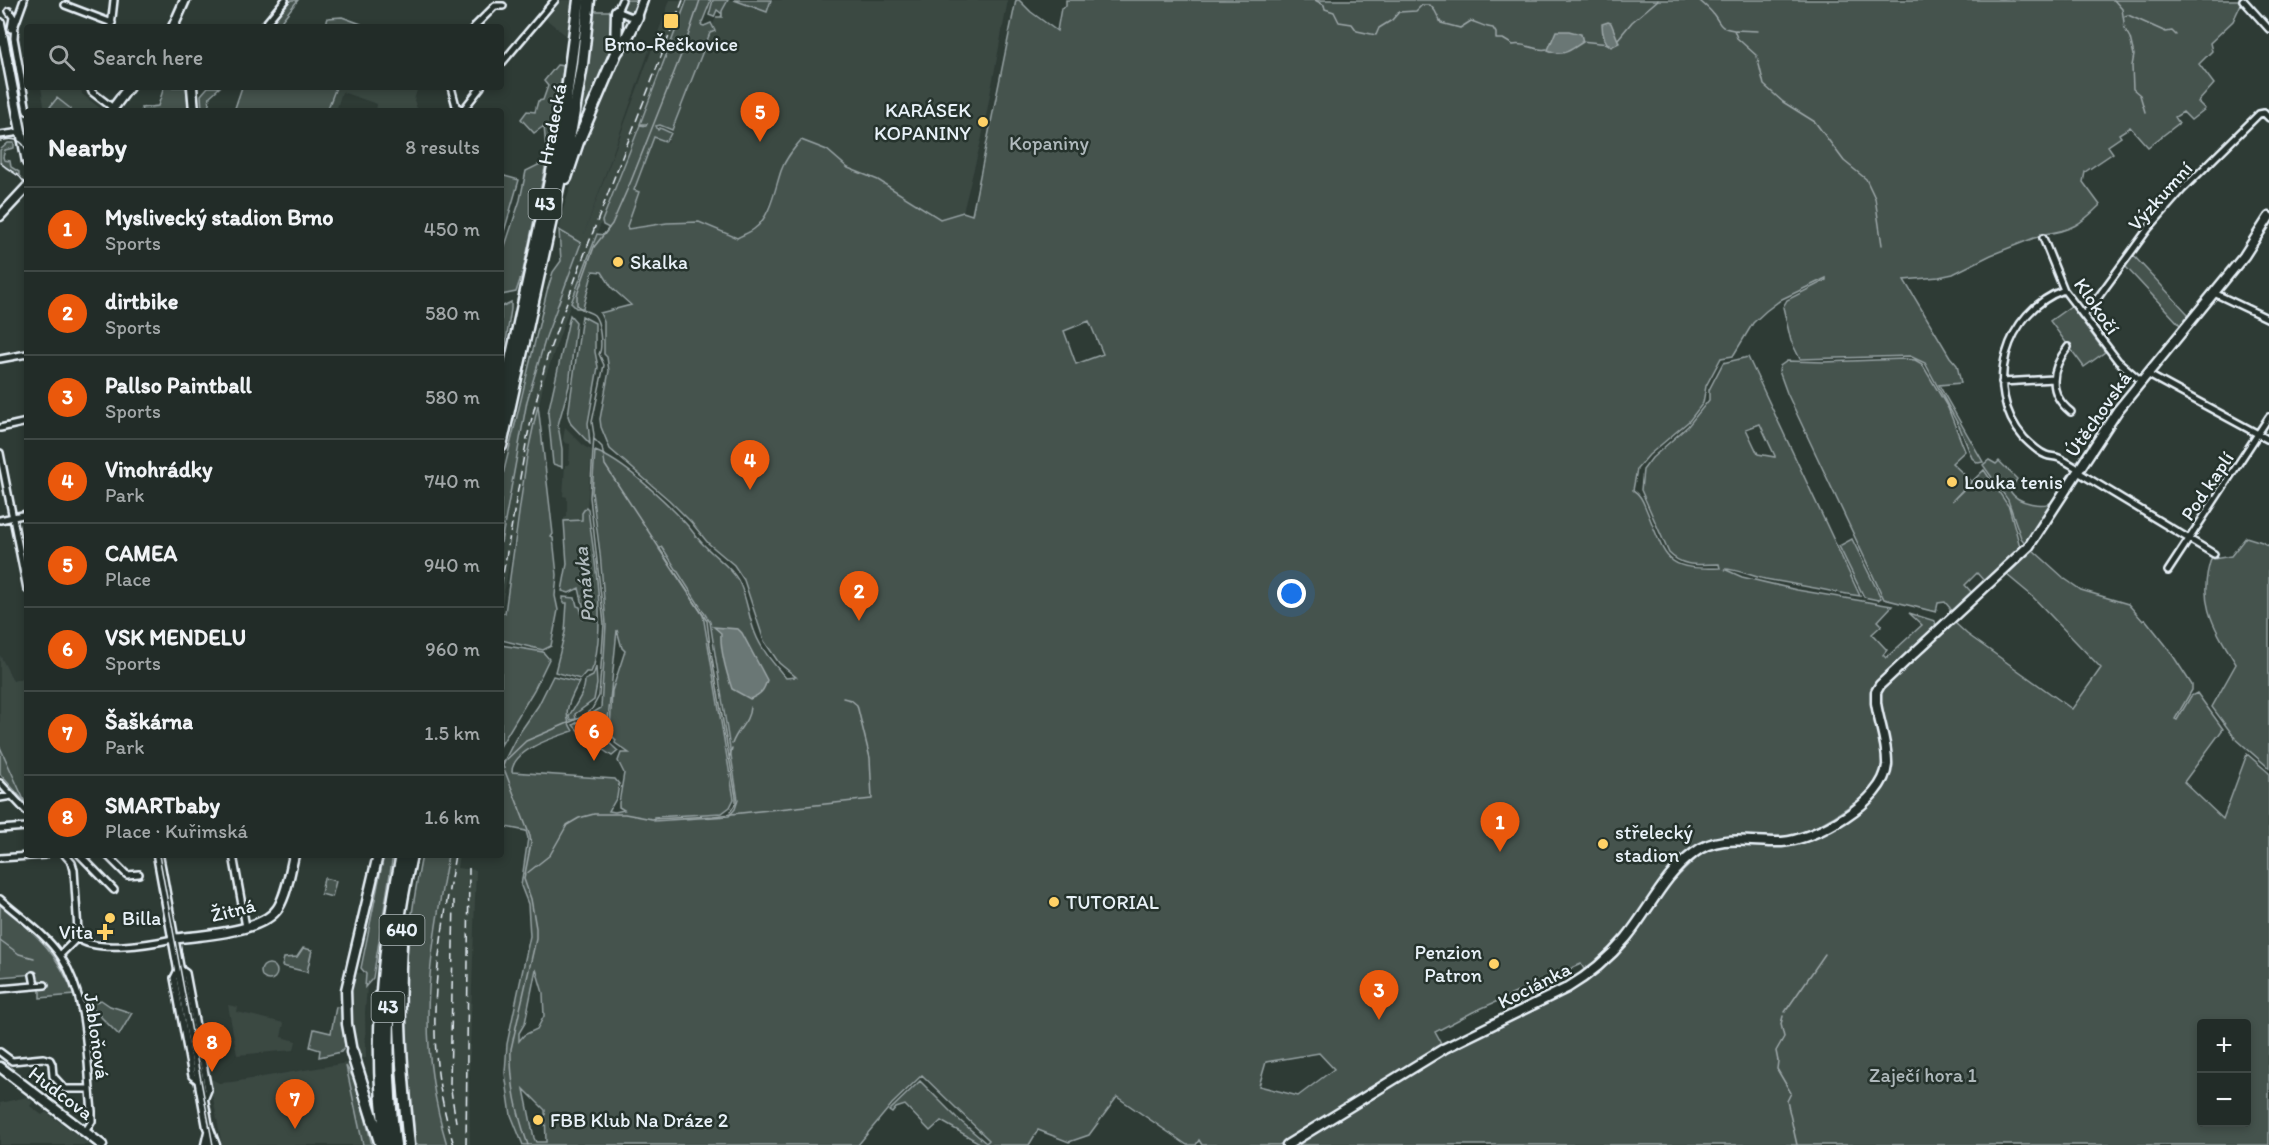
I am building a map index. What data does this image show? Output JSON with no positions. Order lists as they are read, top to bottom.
{
  "streets": {
    "highway": ["Hradecká", "43", "640"],
    "street": [
      "Výzkumní",
      "Klokočí",
      "Útěchovská",
      "Pod kaplí",
      "Žitná",
      "Kociánka",
      "Jabloňová",
      "Hudcova"
    ]
  },
  "crossings": [
    ["Hradecká", "43"],
    ["Výzkumní", "Klokočí"],
    ["43", "640"],
    ["Klokočí", "Útěchovská"],
    ["Klokočí", "Pod kaplí"],
    ["Útěchovská", "Kociánka"],
    ["Jabloňová", "Hudcova"]
  ],
  "water": ["Ponávka"],
  "parks": ["Kopaniny", "Zaječí hora 1"],
  "places": {
    "transit": ["Brno-Řečkovice"],
    "other": [
      "KARÁSEK KOPANINY",
      "Skalka",
      "Louka tenis",
      "střelecký stadion",
      "TUTORIAL",
      "Billa",
      "Penzion Patron",
      "FBB Klub Na Dráze 2"
    ],
    "health": ["Vita"]
  },
  "page": {
    "search": "Search here",
    "pins": [
      "5",
      "4",
      "2",
      "6",
      "1",
      "3",
      "8",
      "7"
    ],
    "heading": ["Nearby", "8 results"],
    "list": [
      {
        "mark": "1",
        "name": "Myslivecký stadion Brno",
        "note": "Sports",
        "value": "450 m"
      },
      {
        "mark": "2",
        "name": "dirtbike",
        "note": "Sports",
        "value": "580 m"
      },
      {
        "mark": "3",
        "name": "Pallso Paintball",
        "note": "Sports",
        "value": "580 m"
      },
      {
        "mark": "4",
        "name": "Vinohrádky",
        "note": "Park",
        "value": "740 m"
      },
      {
        "mark": "5",
        "name": "CAMEA",
        "note": "Place",
        "value": "940 m"
      },
      {
        "mark": "6",
        "name": "VSK MENDELU",
        "note": "Sports",
        "value": "960 m"
      },
      {
        "mark": "7",
        "name": "Šaškárna",
        "note": "Park",
        "value": "1.5 km"
      },
      {
        "mark": "8",
        "name": "SMARTbaby",
        "note": "Place · Kuřimská",
        "value": "1.6 km"
      }
    ],
    "map_buttons": ["+", "−"]
  }
}
